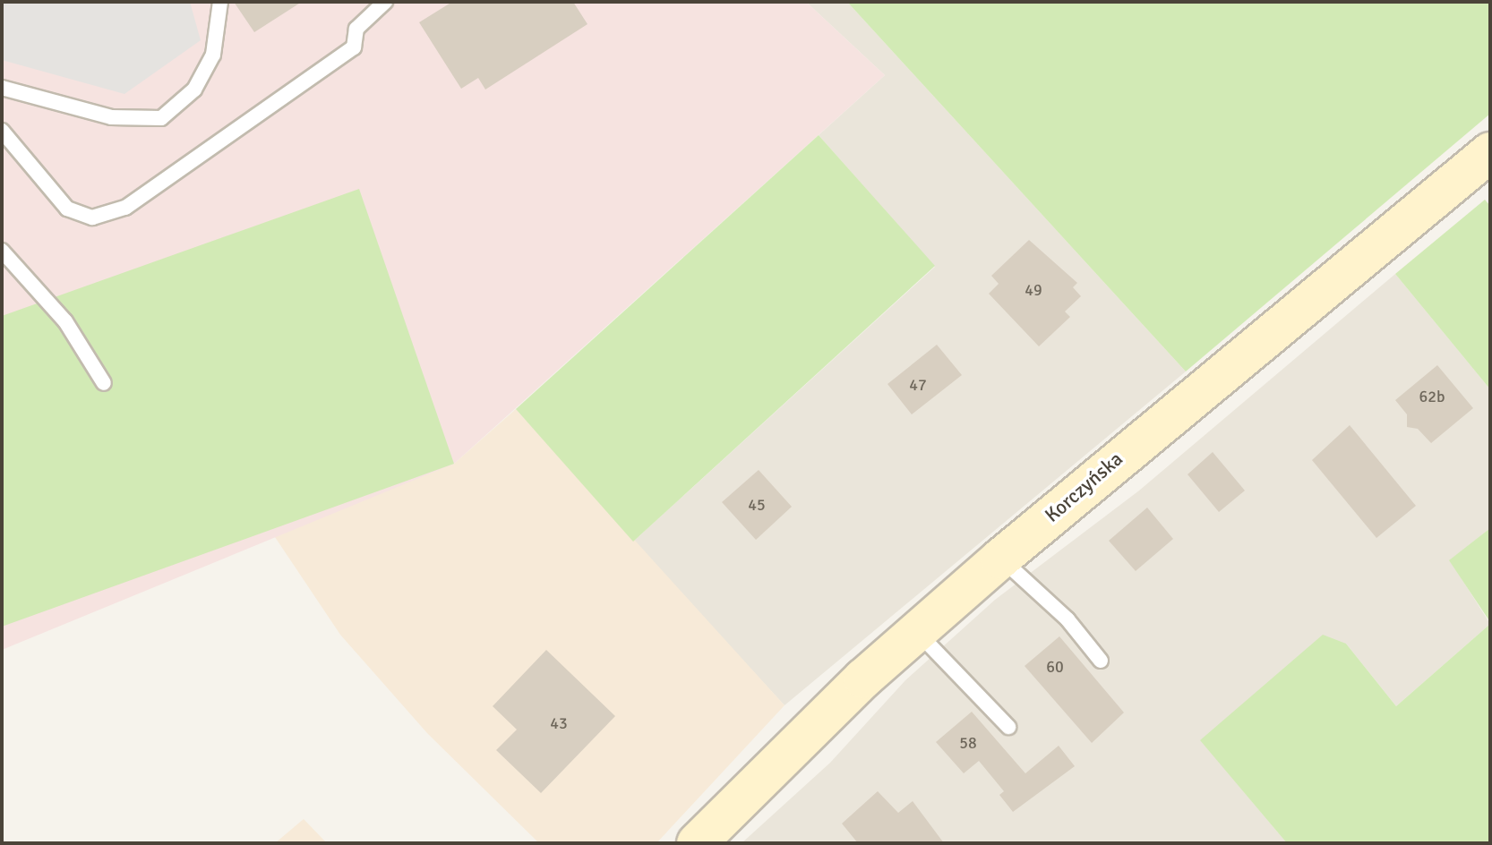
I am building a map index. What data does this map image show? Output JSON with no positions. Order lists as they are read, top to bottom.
{
  "streets": {
    "main road": ["Korczyńska"]
  },
  "house_numbers": [
    "49",
    "47",
    "62b",
    "45",
    "60",
    "43",
    "58"
  ]
}
